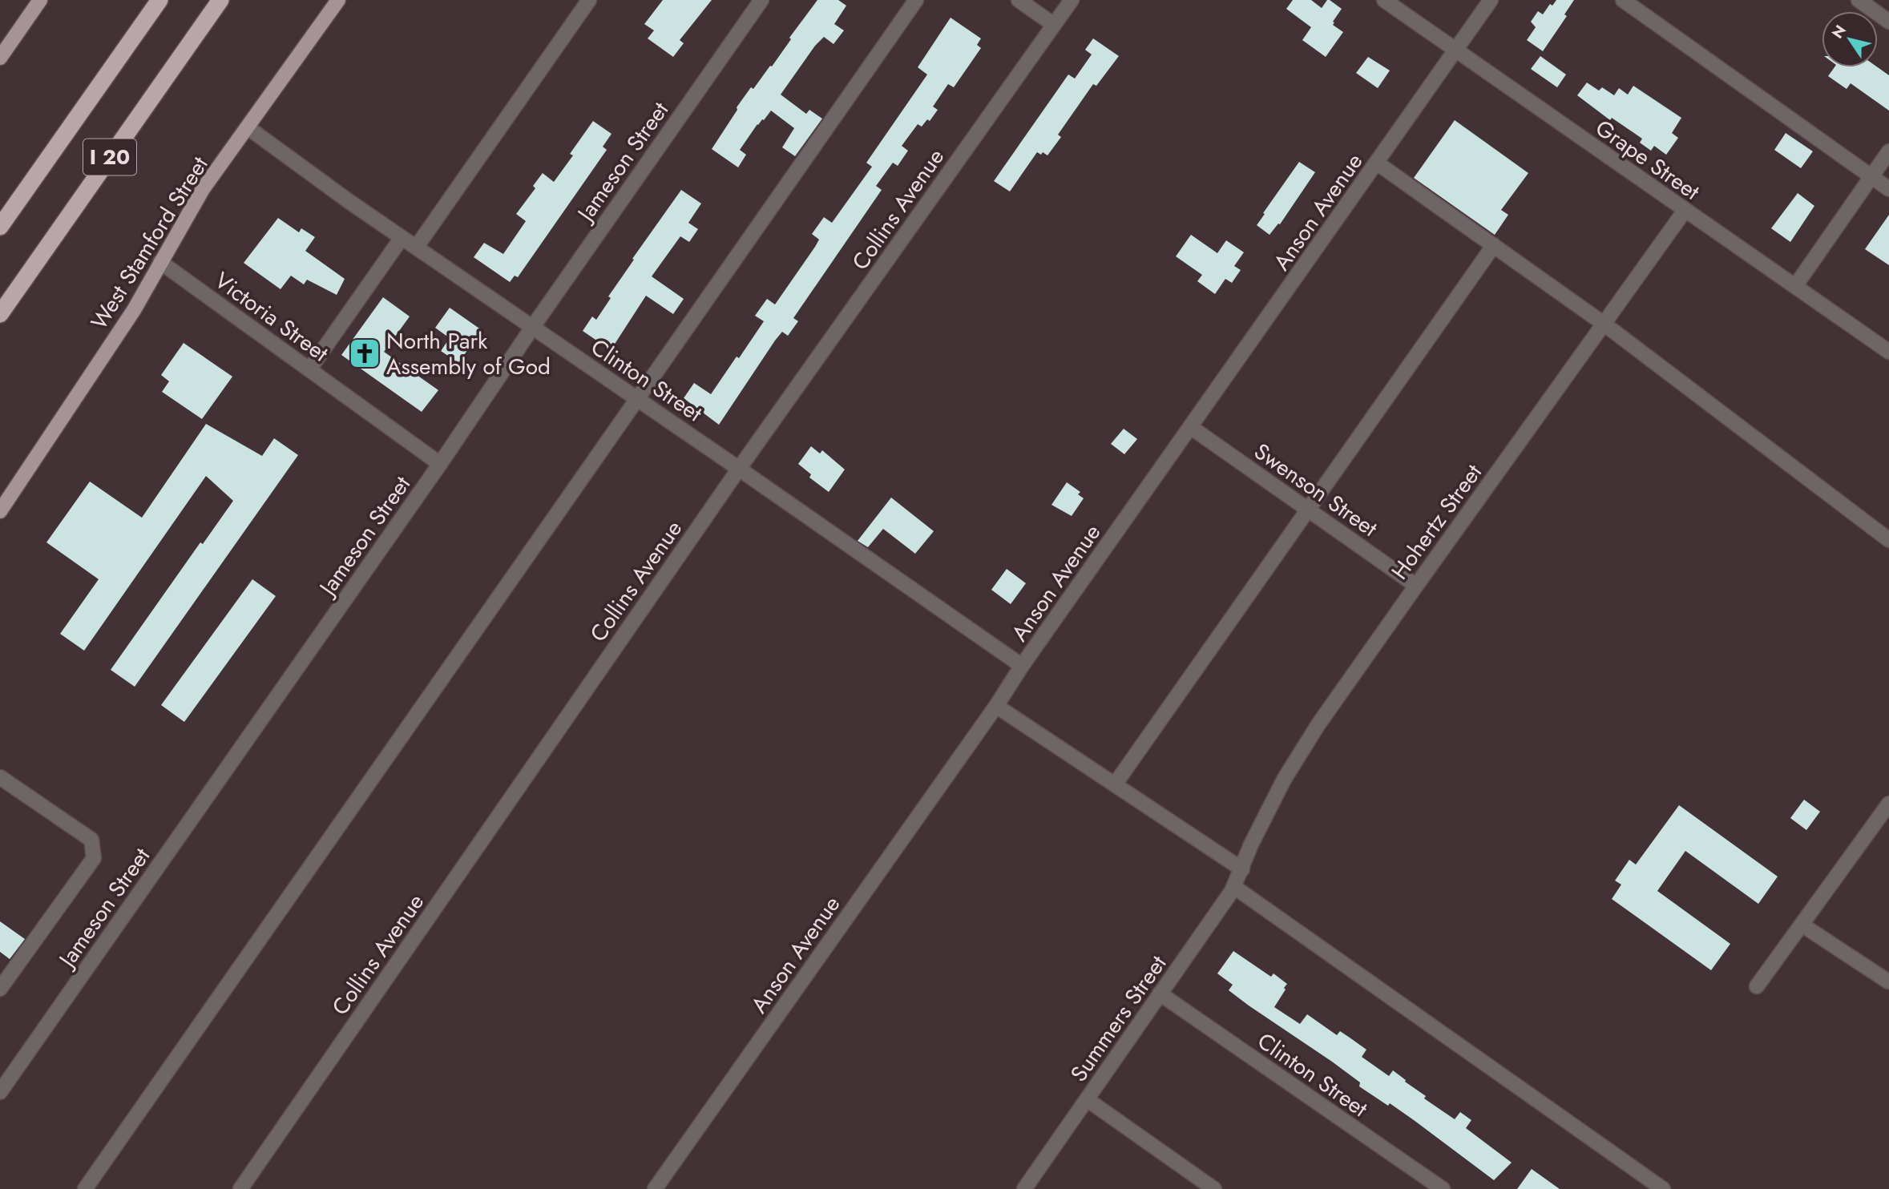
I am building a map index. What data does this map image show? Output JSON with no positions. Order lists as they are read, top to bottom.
{
  "streets": {
    "highway": ["I 20"],
    "main road": ["West Stamford Street"],
    "street": [
      "Grape Street",
      "Jameson Street",
      "Collins Avenue",
      "Anson Avenue",
      "Victoria Street",
      "Clinton Street",
      "Swenson Street",
      "Hohertz Street",
      "Summers Street"
    ]
  },
  "crossings": [
    ["Grape Street", "Anson Avenue"],
    ["Grape Street", "Hohertz Street"],
    ["Jameson Street", "Victoria Street"],
    ["Jameson Street", "Clinton Street"],
    ["Collins Avenue", "Clinton Street"],
    ["Anson Avenue", "Clinton Street"],
    ["Anson Avenue", "Swenson Street"],
    ["West Stamford Street", "Victoria Street"],
    ["West Stamford Street", "Clinton Street"],
    ["Clinton Street", "Summers Street"],
    ["Swenson Street", "Hohertz Street"],
    ["Hohertz Street", "Summers Street"]
  ],
  "places": {
    "church": ["North Park Assembly of God"]
  },
  "north": "top left"
}
